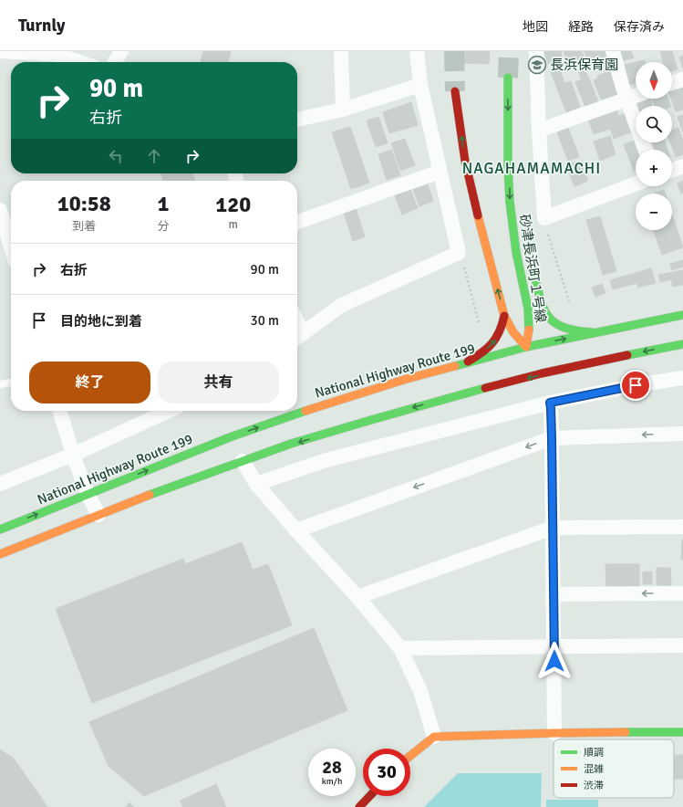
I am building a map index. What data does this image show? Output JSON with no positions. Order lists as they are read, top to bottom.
{
  "streets": {
    "main road": ["砂津長浜町１号線", "National Highway Route 199"]
  },
  "crossings": [
    ["砂津長浜町１号線", "National Highway Route 199"]
  ],
  "districts": ["NAGAHAMAMACHI"],
  "places": {
    "school or university": ["長浜保育園"]
  },
  "legend": ["順調", "混雑", "渋滞"],
  "north": "bottom",
  "page": {
    "header": "Turnly",
    "nav": ["地図", "経路", "保存済み"],
    "map_buttons": ["+", "−"],
    "turn": ["90 m", "右折"],
    "eta": [
      "10:58",
      "到着",
      "1",
      "分",
      "120",
      "m"
    ],
    "list": [
      {
        "name": "右折",
        "value": "90 m"
      },
      {
        "name": "目的地に到着",
        "value": "30 m"
      }
    ],
    "buttons": ["終了", "共有"],
    "speed": "28 km/h",
    "limit": "30"
  }
}
